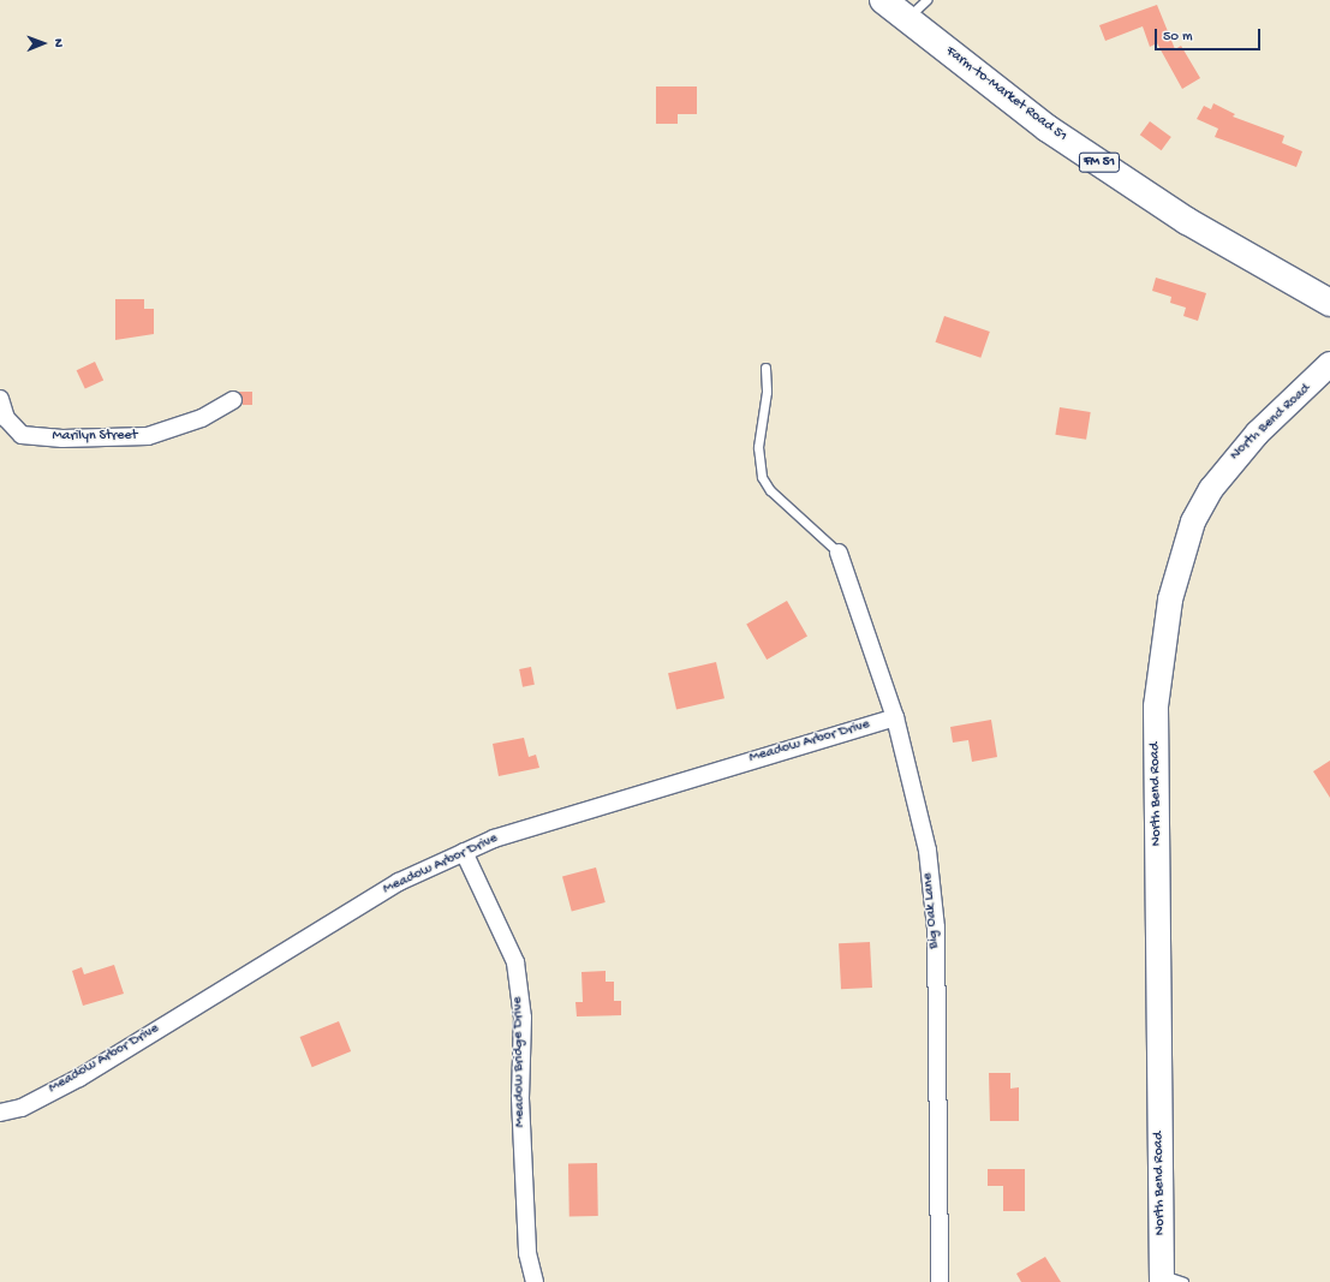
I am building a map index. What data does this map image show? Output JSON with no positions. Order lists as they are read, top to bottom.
{
  "streets": {
    "main road": ["Farm-to-Market Road 51", "FM 51"],
    "street": [
      "North Bend Road",
      "Marilyn Street",
      "Meadow Arbor Drive",
      "Big Oak Lane",
      "Meadow Bridge Drive"
    ]
  },
  "crossings": [
    ["Meadow Arbor Drive", "Big Oak Lane"],
    ["Meadow Arbor Drive", "Meadow Bridge Drive"]
  ],
  "scale_bar": "50 m",
  "north": "right"
}
